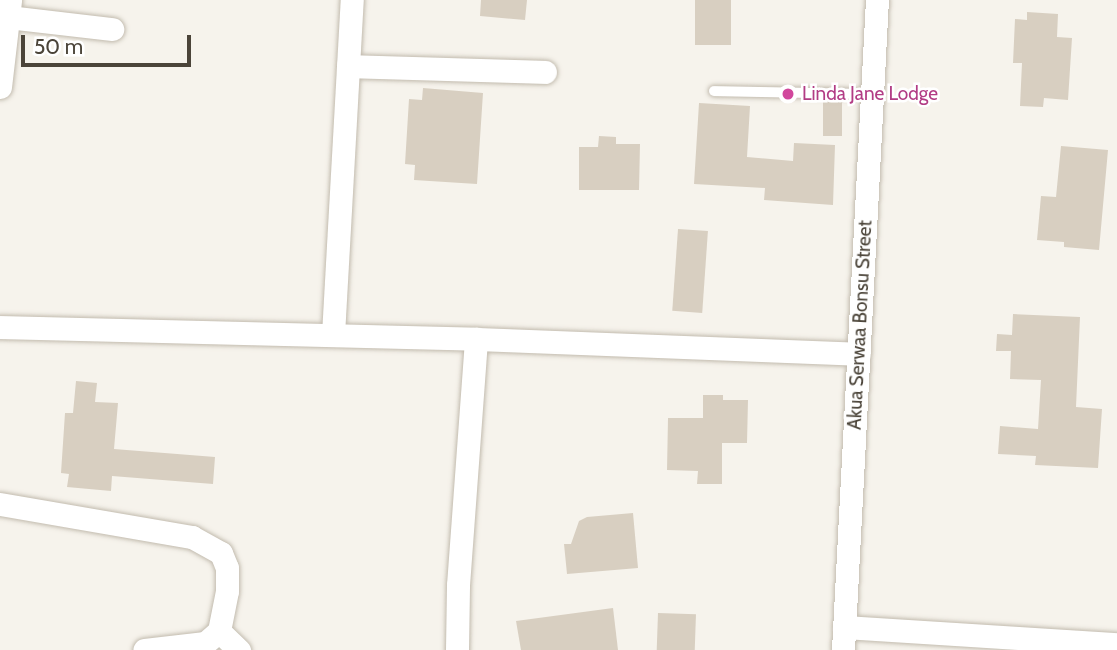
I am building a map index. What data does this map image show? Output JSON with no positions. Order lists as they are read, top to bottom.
{
  "streets": {
    "street": ["Akua Serwaa Bonsu Street"]
  },
  "places": ["Linda Jane Lodge"],
  "scale_bar": "50 m"
}
